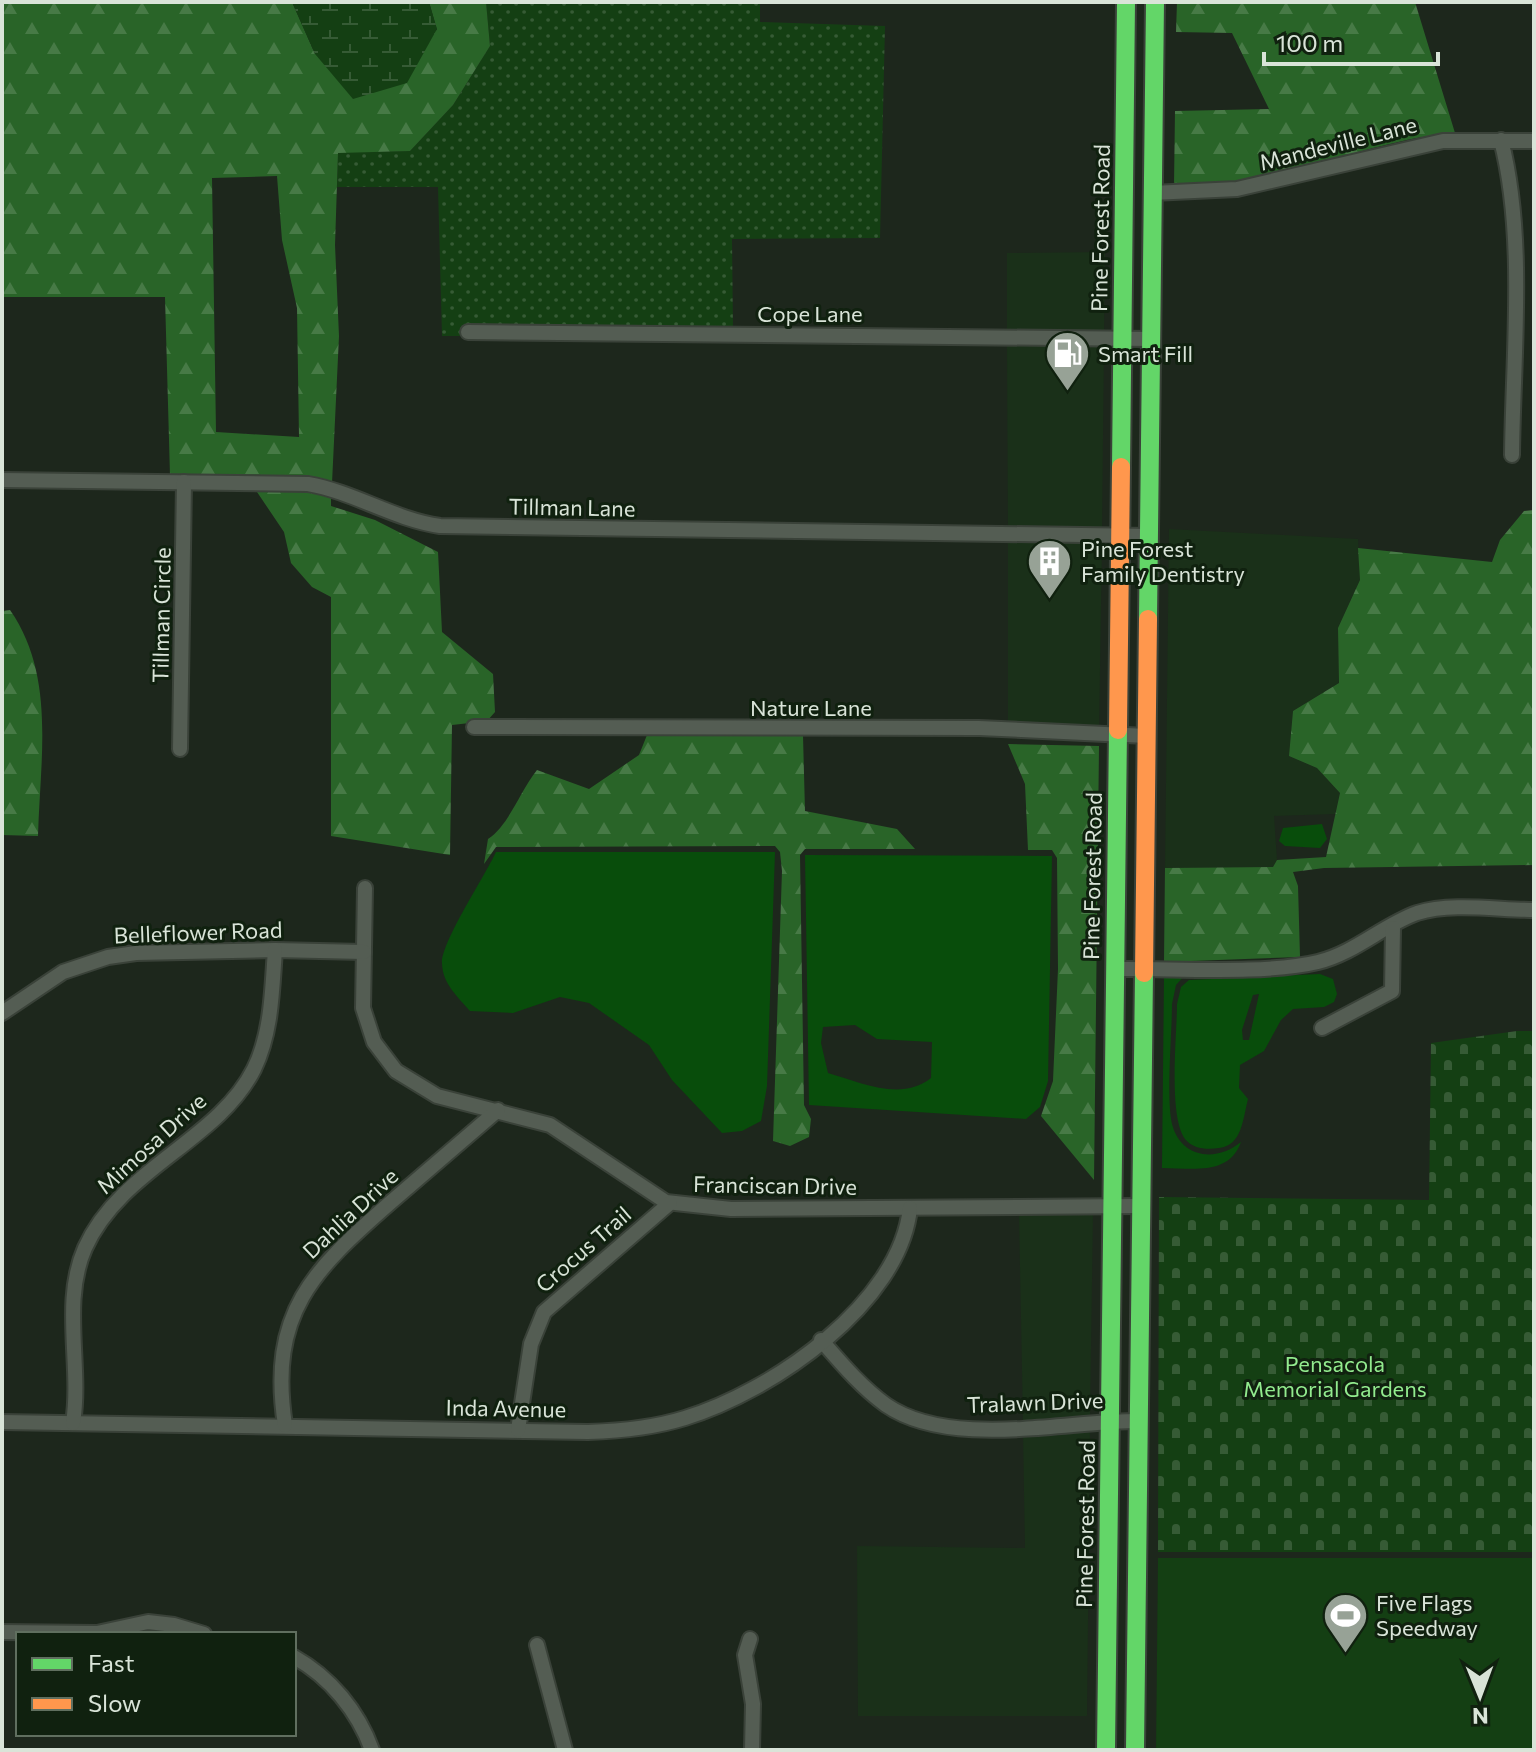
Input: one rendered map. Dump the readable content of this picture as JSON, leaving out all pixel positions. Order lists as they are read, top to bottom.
{
  "streets": {
    "main road": ["Pine Forest Road"],
    "street": [
      "Mandeville Lane",
      "Cope Lane",
      "Tillman Lane",
      "Tillman Circle",
      "Nature Lane",
      "Belleflower Road",
      "Mimosa Drive",
      "Franciscan Drive",
      "Dahlia Drive",
      "Crocus Trail",
      "Tralawn Drive",
      "Inda Avenue"
    ]
  },
  "crossings": [
    ["Pine Forest Road", "Cope Lane"],
    ["Pine Forest Road", "Tillman Lane"],
    ["Pine Forest Road", "Nature Lane"],
    ["Pine Forest Road", "Franciscan Drive"],
    ["Pine Forest Road", "Tralawn Drive"],
    ["Tillman Lane", "Tillman Circle"],
    ["Belleflower Road", "Mimosa Drive"],
    ["Belleflower Road", "Franciscan Drive"],
    ["Mimosa Drive", "Inda Avenue"],
    ["Franciscan Drive", "Dahlia Drive"],
    ["Franciscan Drive", "Crocus Trail"],
    ["Franciscan Drive", "Inda Avenue"],
    ["Dahlia Drive", "Inda Avenue"],
    ["Crocus Trail", "Inda Avenue"],
    ["Tralawn Drive", "Inda Avenue"]
  ],
  "parks": ["Pensacola Memorial Gardens"],
  "places": {
    "fuel station": ["Smart Fill"],
    "building": ["Pine Forest Family Dentistry"],
    "sports": ["Five Flags Speedway"]
  },
  "legend": ["Fast", "Slow"],
  "scale_bar": "100 m",
  "north": "bottom"
}
